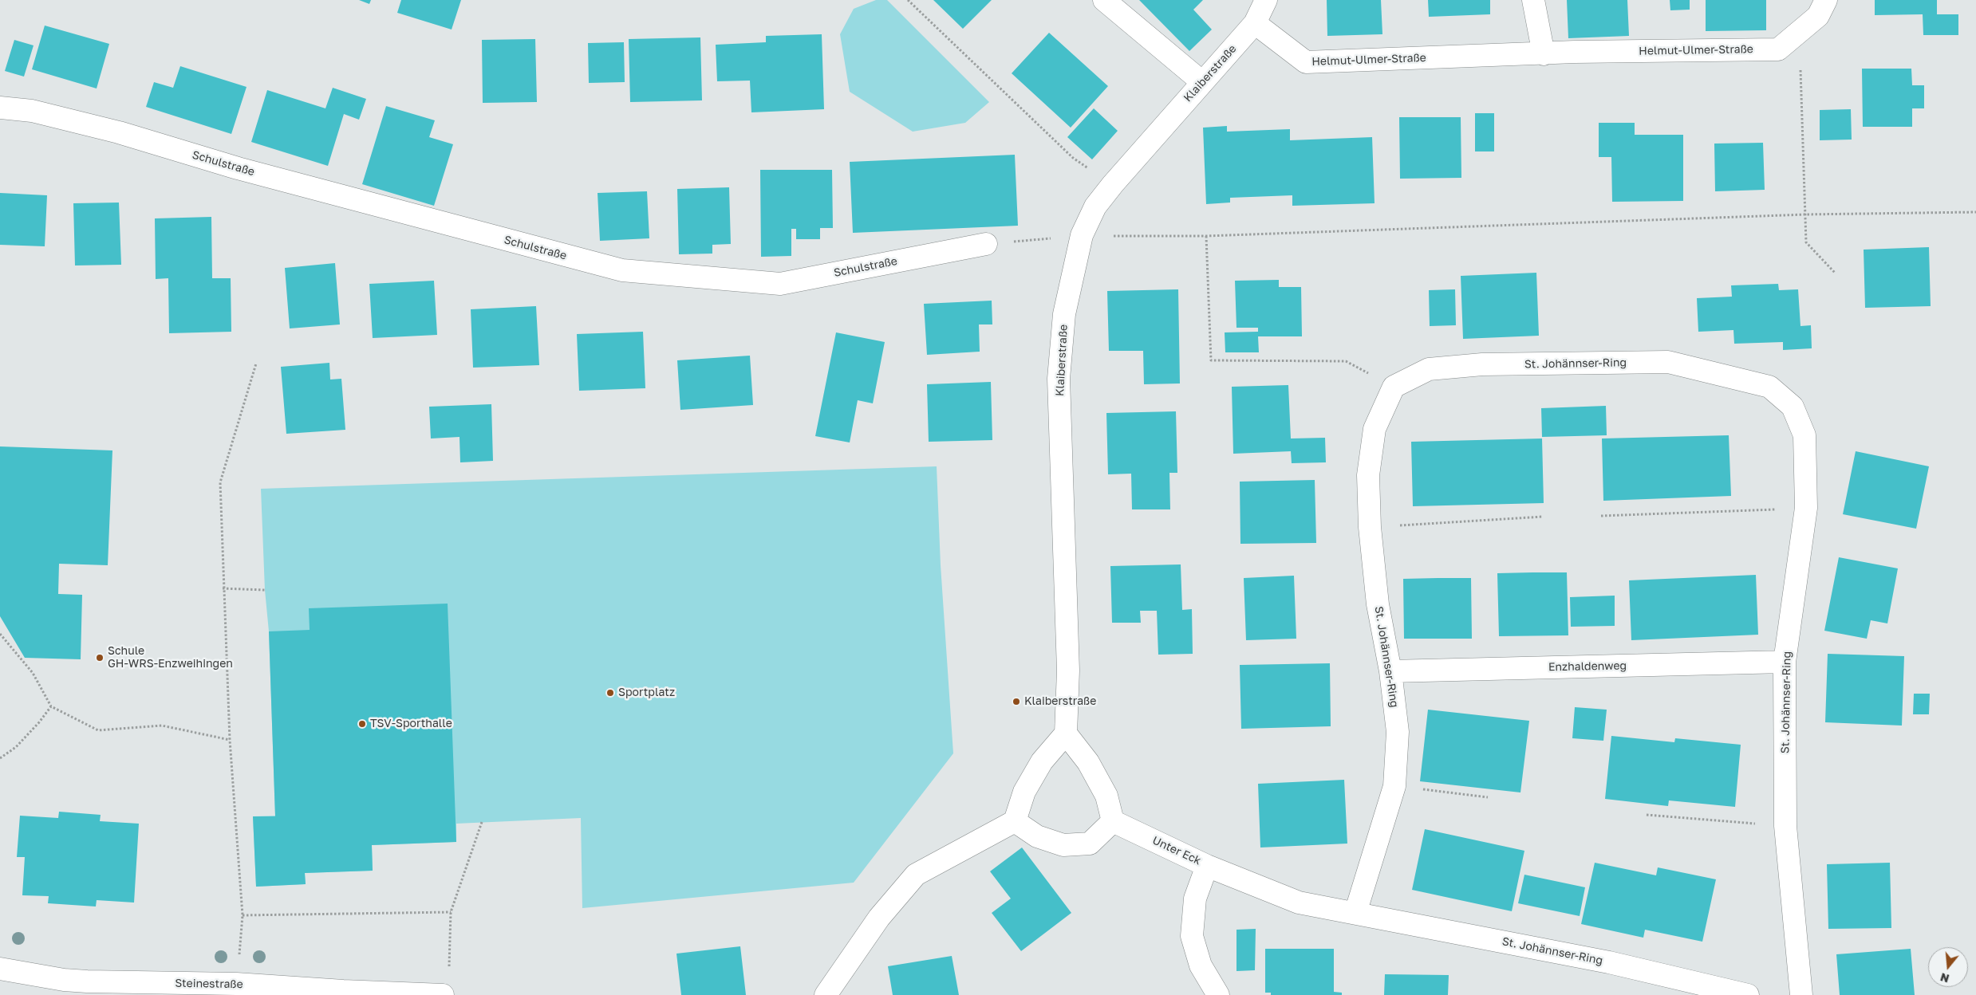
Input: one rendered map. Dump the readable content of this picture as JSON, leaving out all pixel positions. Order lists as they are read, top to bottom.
{
  "streets": {
    "street": [
      "Helmut-Ulmer-Straße",
      "Klaiberstraße",
      "Schulstraße",
      "St. Johännser-Ring",
      "Enzhaldenweg",
      "Unter Eck",
      "Steinestraße"
    ]
  },
  "crossings": [
    ["Helmut-Ulmer-Straße", "Klaiberstraße"],
    ["St. Johännser-Ring", "Enzhaldenweg"],
    ["St. Johännser-Ring", "Unter Eck"]
  ],
  "places": [
    "Schule GH-WRS-Enzweihingen",
    "Sportplatz",
    "Klaiberstraße",
    "TSV-Sporthalle"
  ],
  "north": "bottom"
}
